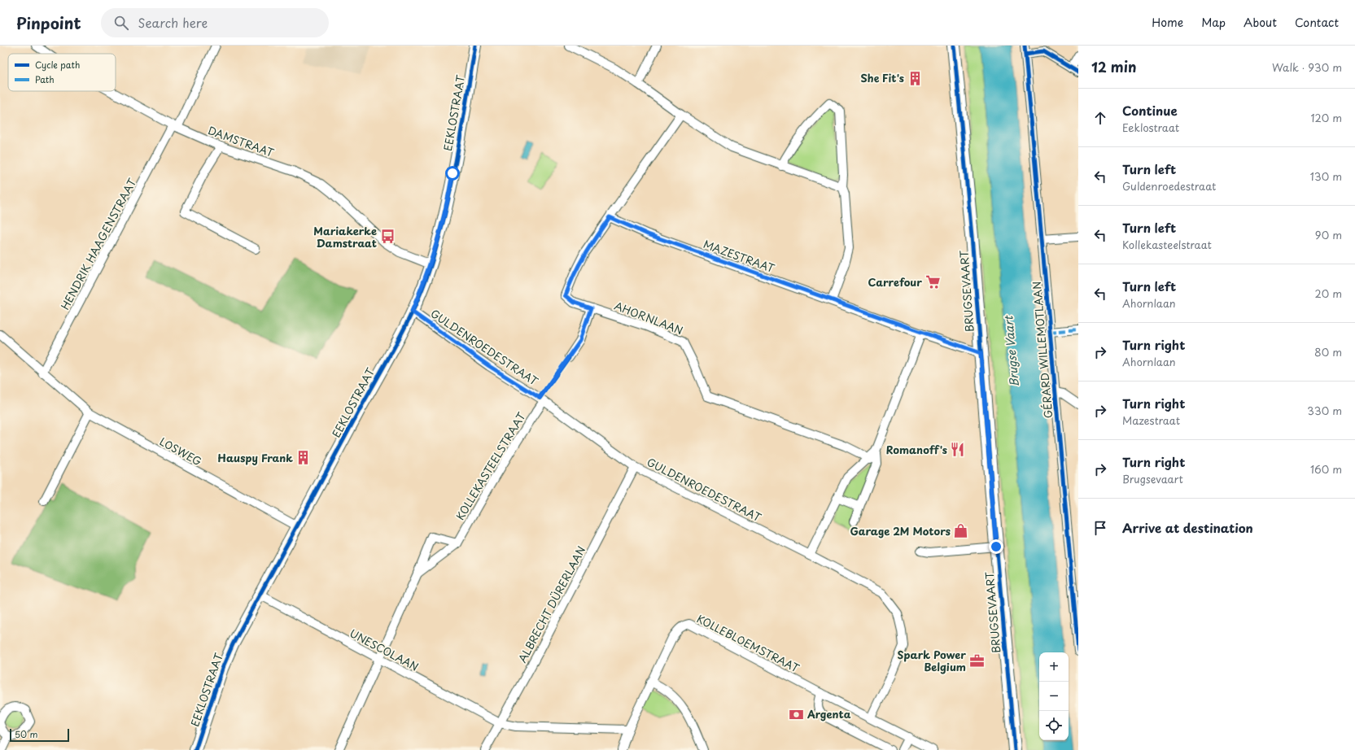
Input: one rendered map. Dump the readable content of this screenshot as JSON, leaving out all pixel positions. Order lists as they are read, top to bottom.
{
  "streets": {
    "main road": ["BRUGSEVAART"],
    "street": [
      "EEKLOSTRAAT",
      "DAMSTRAAT",
      "HENDRIK HAAGENSTRAAT",
      "MAZESTRAAT",
      "AHORNLAAN",
      "GULDENROEDESTRAAT",
      "GÉRARD WILLEMOTLAAN",
      "LOSWEG",
      "KOLLEKASTEELSTRAAT",
      "ALBRECHT DÜRERLAAN",
      "KOLLEBLOEMSTRAAT",
      "UNESCOLAAN"
    ]
  },
  "crossings": [
    ["EEKLOSTRAAT", "DAMSTRAAT"],
    ["EEKLOSTRAAT", "GULDENROEDESTRAAT"],
    ["EEKLOSTRAAT", "LOSWEG"],
    ["EEKLOSTRAAT", "UNESCOLAAN"],
    ["DAMSTRAAT", "HENDRIK HAAGENSTRAAT"],
    ["HENDRIK HAAGENSTRAAT", "LOSWEG"],
    ["MAZESTRAAT", "BRUGSEVAART"],
    ["MAZESTRAAT", "AHORNLAAN"],
    ["GULDENROEDESTRAAT", "KOLLEKASTEELSTRAAT"],
    ["GULDENROEDESTRAAT", "ALBRECHT DÜRERLAAN"],
    ["GULDENROEDESTRAAT", "KOLLEBLOEMSTRAAT"],
    ["KOLLEKASTEELSTRAAT", "UNESCOLAAN"],
    ["ALBRECHT DÜRERLAAN", "UNESCOLAAN"]
  ],
  "water": ["Brugse Vaart"],
  "places": {
    "building": ["She Fit's", "Hauspy Frank"],
    "bus stop": ["Mariakerke Damstraat"],
    "supermarket": ["Carrefour"],
    "restaurant": ["Romanoff's"],
    "shop": ["Garage 2M Motors"],
    "office": ["Spark Power Belgium"],
    "bank": ["Argenta"]
  },
  "legend": ["Cycle path", "Path"],
  "scale_bar": "50 m",
  "page": {
    "header": "Pinpoint",
    "search": "Search here",
    "nav": [
      "Home",
      "Map",
      "About",
      "Contact"
    ],
    "heading": ["12 min", "Walk · 930 m"],
    "list": [
      ["Continue", "Eeklostraat", "120 m"],
      ["Turn left", "Guldenroedestraat", "130 m"],
      ["Turn left", "Kollekasteelstraat", "90 m"],
      ["Turn left", "Ahornlaan", "20 m"],
      ["Turn right", "Ahornlaan", "80 m"],
      ["Turn right", "Mazestraat", "330 m"],
      ["Turn right", "Brugsevaart", "160 m"],
      "Arrive at destination"
    ],
    "map_buttons": ["+", "−"],
    "scale": "50 m"
  }
}
